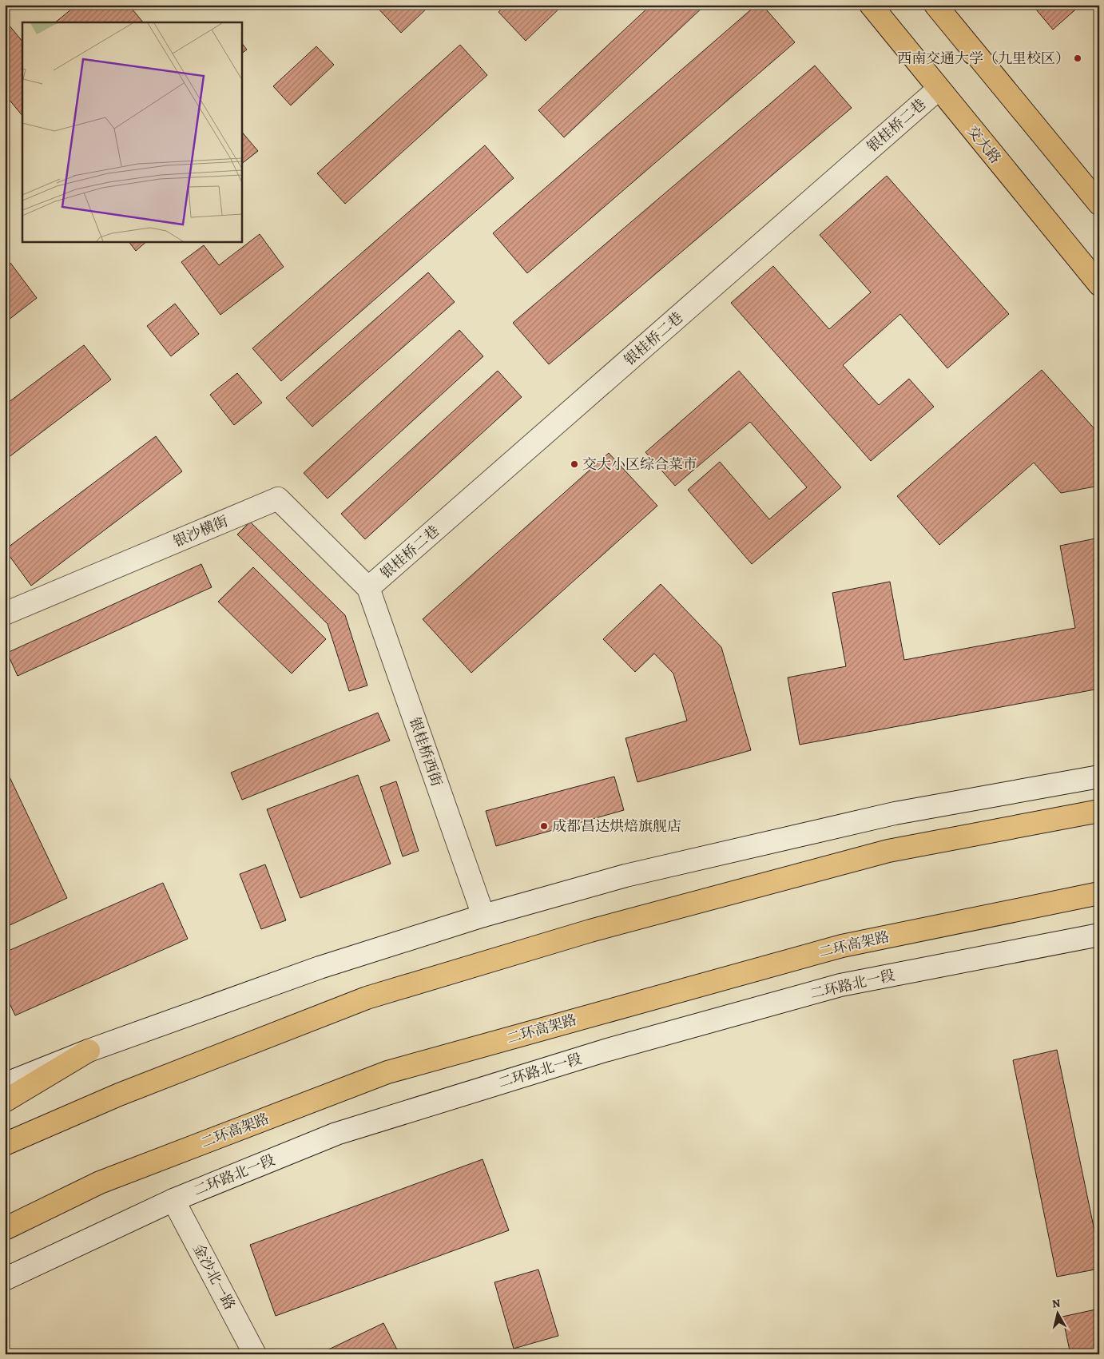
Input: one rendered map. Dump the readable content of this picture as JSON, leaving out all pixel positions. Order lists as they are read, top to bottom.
{
  "streets": {
    "main road": [
      "银桂桥二巷",
      "交大路",
      "银沙横街",
      "银桂桥西街",
      "二环高架路",
      "二环路北一段",
      "金沙北一路"
    ]
  },
  "crossings": [
    ["银桂桥二巷", "交大路"],
    ["银桂桥二巷", "银沙横街"],
    ["银桂桥二巷", "银桂桥西街"],
    ["银沙横街", "银桂桥西街"],
    ["二环路北一段", "金沙北一路"]
  ],
  "places": ["西南交通大学（九里校区）", "交大小区综合菜市", "成都昌达烘焙旗舰店"],
  "north": "top"
}
